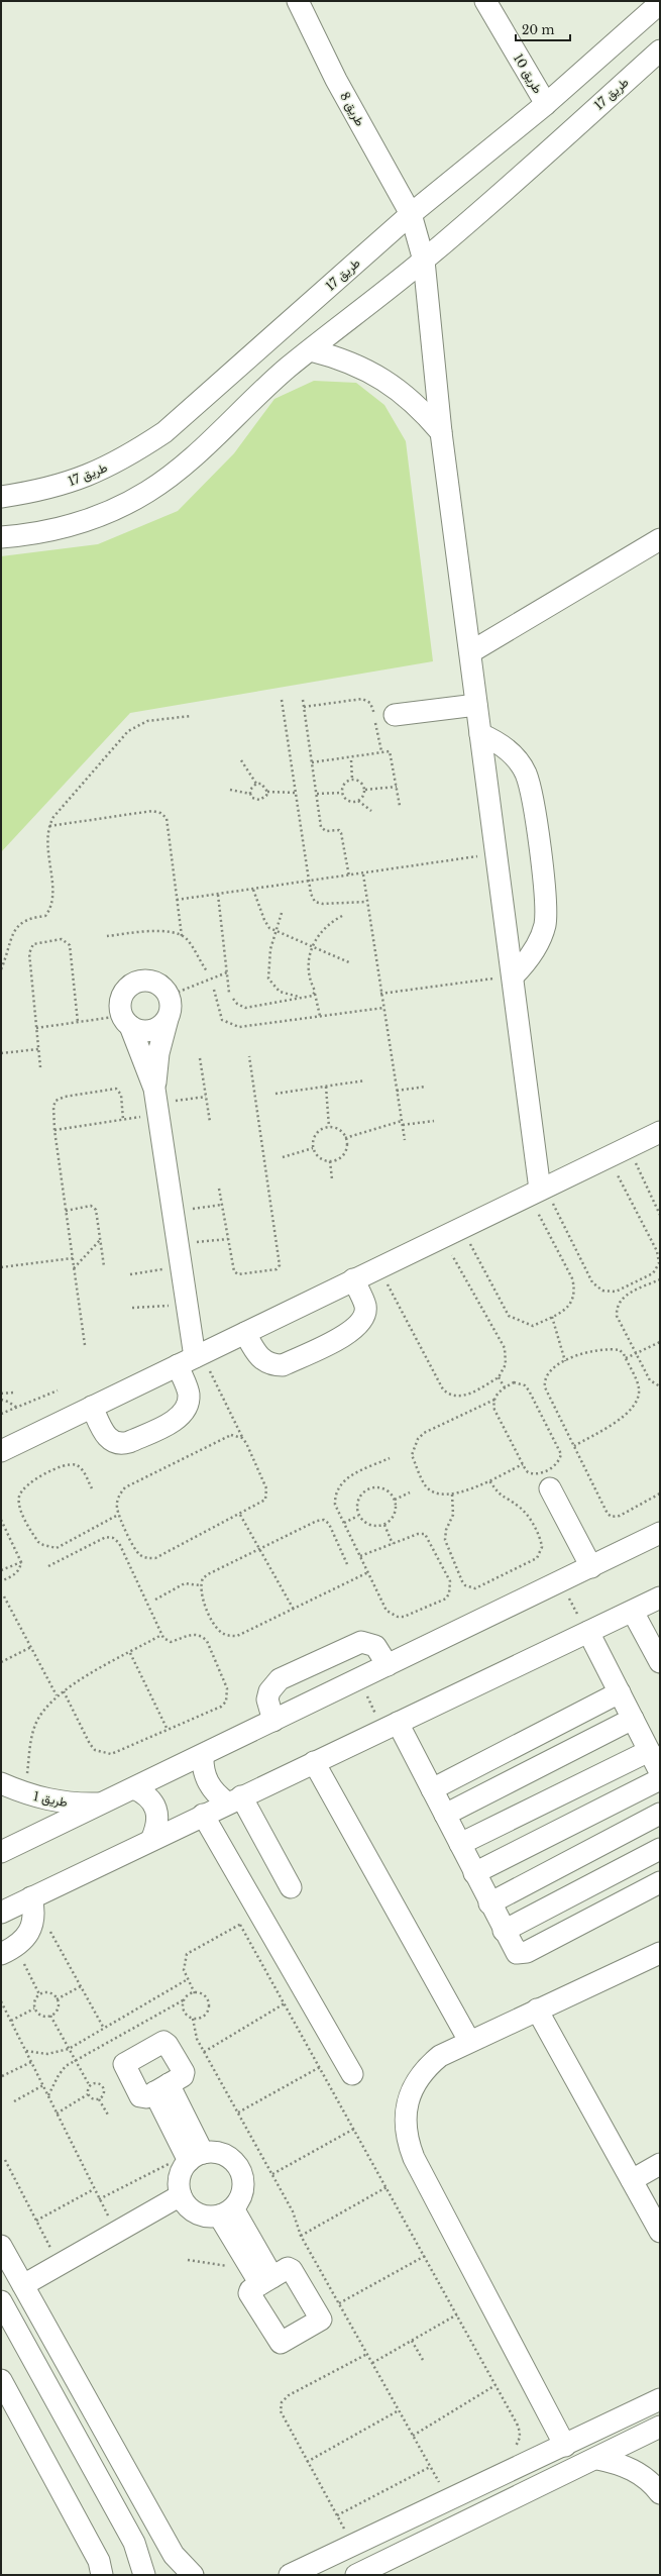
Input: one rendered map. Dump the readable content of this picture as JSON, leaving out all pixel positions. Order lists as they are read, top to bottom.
{
  "streets": {
    "street": [
      "طريق 10",
      "طريق 17",
      "طريق 8",
      "طريق 1"
    ]
  },
  "crossings": [
    ["طريق 10", "طريق 17"],
    ["طريق 17", "طريق 8"]
  ],
  "scale_bar": "20 m"
}
